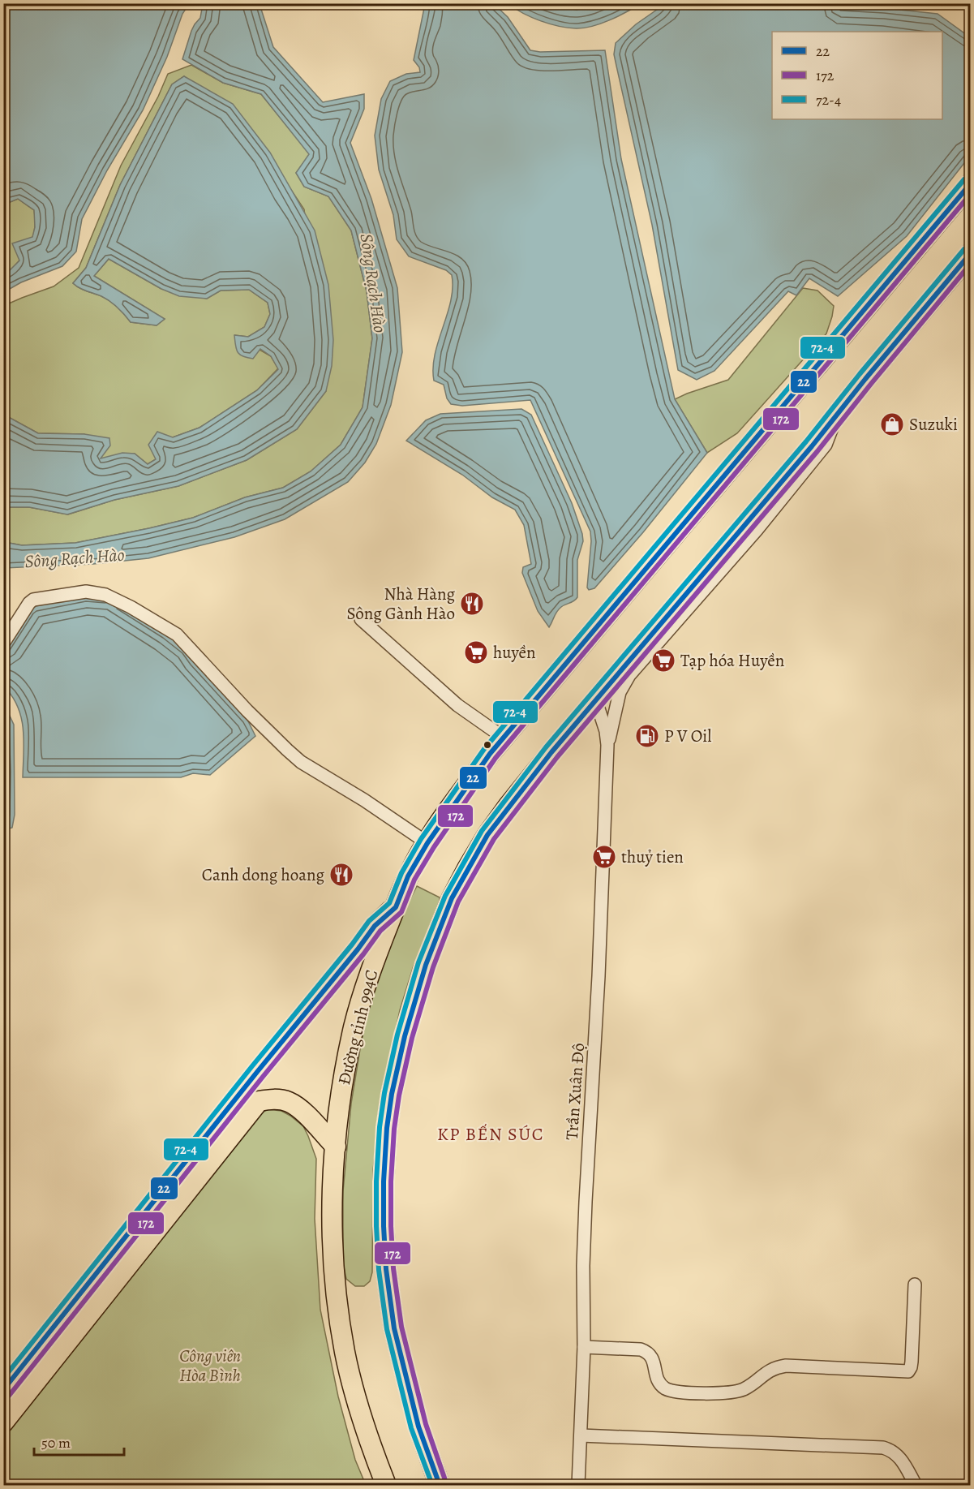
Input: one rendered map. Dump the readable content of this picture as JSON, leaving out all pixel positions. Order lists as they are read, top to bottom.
{
  "streets": {
    "main road": ["Đường tỉnh 994C"],
    "street": ["Trần Xuân Độ"]
  },
  "districts": ["KP BẾN SÚC"],
  "water": ["Sông Rạch Hào"],
  "parks": ["Công viên Hòa Bình"],
  "places": {
    "shop": ["Suzuki"],
    "restaurant": ["Nhà Hàng Sông Gành Hào", "Canh dong hoang"],
    "supermarket": ["huyền", "Tạp hóa Huyền", "thuỷ tien"],
    "fuel station": ["P V Oil"]
  },
  "lines": ["transit line 72-4", "transit line 22", "transit line 172"],
  "legend": ["22", "172", "72-4"],
  "scale_bar": "50 m"
}
